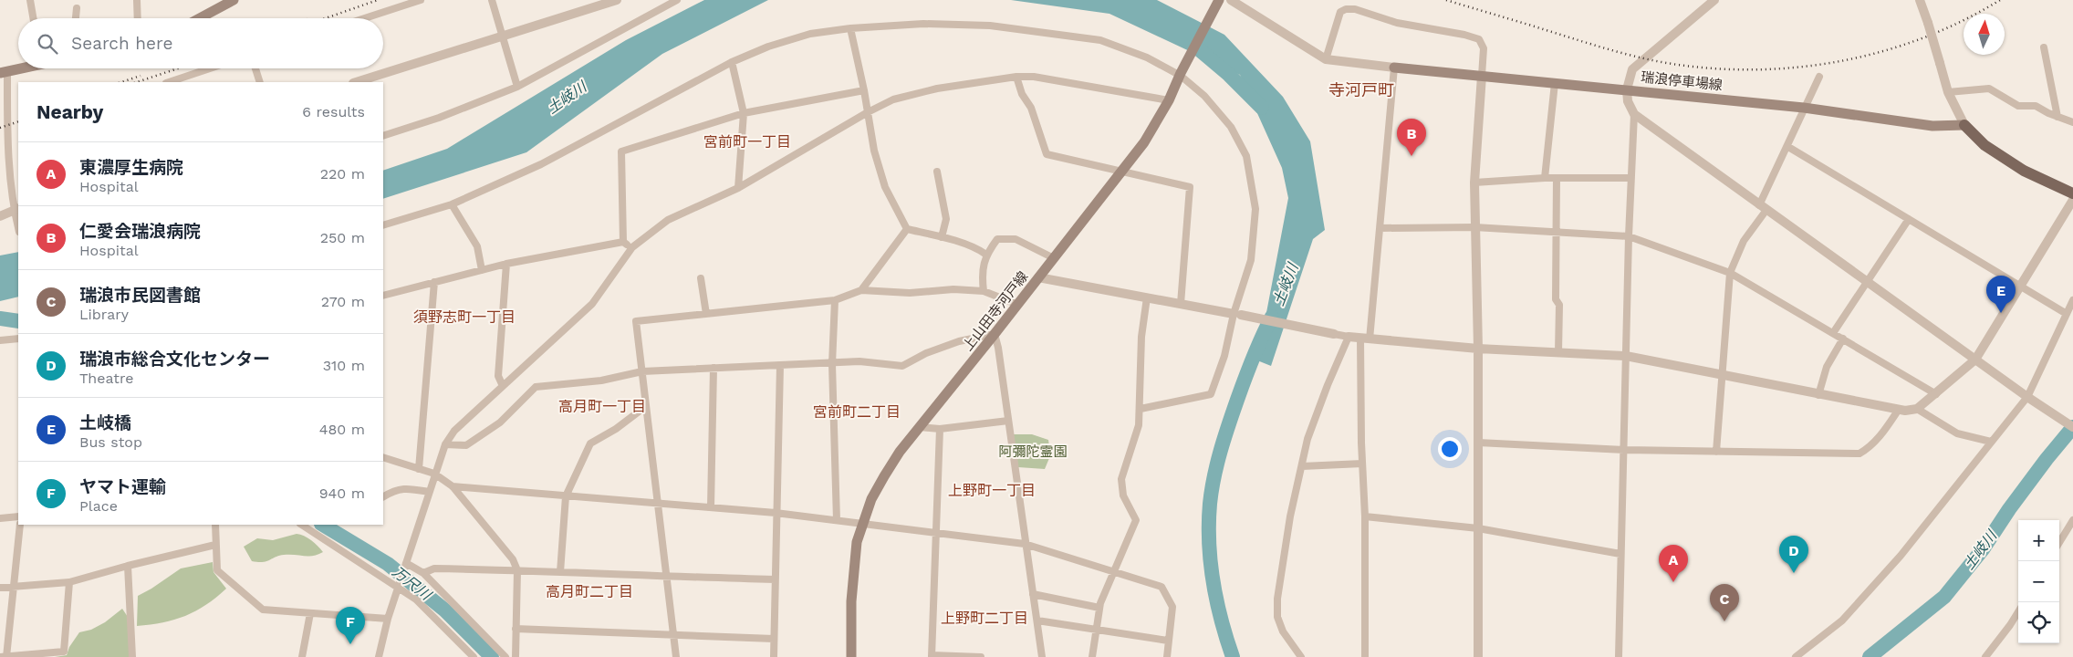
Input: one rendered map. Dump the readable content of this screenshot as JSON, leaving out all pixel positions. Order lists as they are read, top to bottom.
{
  "streets": {
    "main road": ["瑞浪停車場線", "上山田寺河戸線"]
  },
  "districts": [
    "寺河戸町",
    "宮前町一丁目",
    "須野志町一丁目",
    "高月町一丁目",
    "宮前町二丁目",
    "上野町一丁目",
    "高月町二丁目",
    "上野町二丁目"
  ],
  "water": ["土岐川", "万尺川"],
  "parks": ["阿彌陀霊園"],
  "north": "top",
  "page": {
    "search": "Search here",
    "heading": ["Nearby", "6 results"],
    "pins": [
      "B",
      "E",
      "D",
      "A",
      "C",
      "F"
    ],
    "list": [
      {
        "mark": "A",
        "name": "東濃厚生病院",
        "note": "Hospital",
        "value": "220 m"
      },
      {
        "mark": "B",
        "name": "仁愛会瑞浪病院",
        "note": "Hospital",
        "value": "250 m"
      },
      {
        "mark": "C",
        "name": "瑞浪市民図書館",
        "note": "Library",
        "value": "270 m"
      },
      {
        "mark": "D",
        "name": "瑞浪市総合文化センター",
        "note": "Theatre",
        "value": "310 m"
      },
      {
        "mark": "E",
        "name": "土岐橋",
        "note": "Bus stop",
        "value": "480 m"
      },
      {
        "mark": "F",
        "name": "ヤマト運輸",
        "note": "Place",
        "value": "940 m"
      }
    ],
    "map_buttons": ["+", "−"]
  }
}
